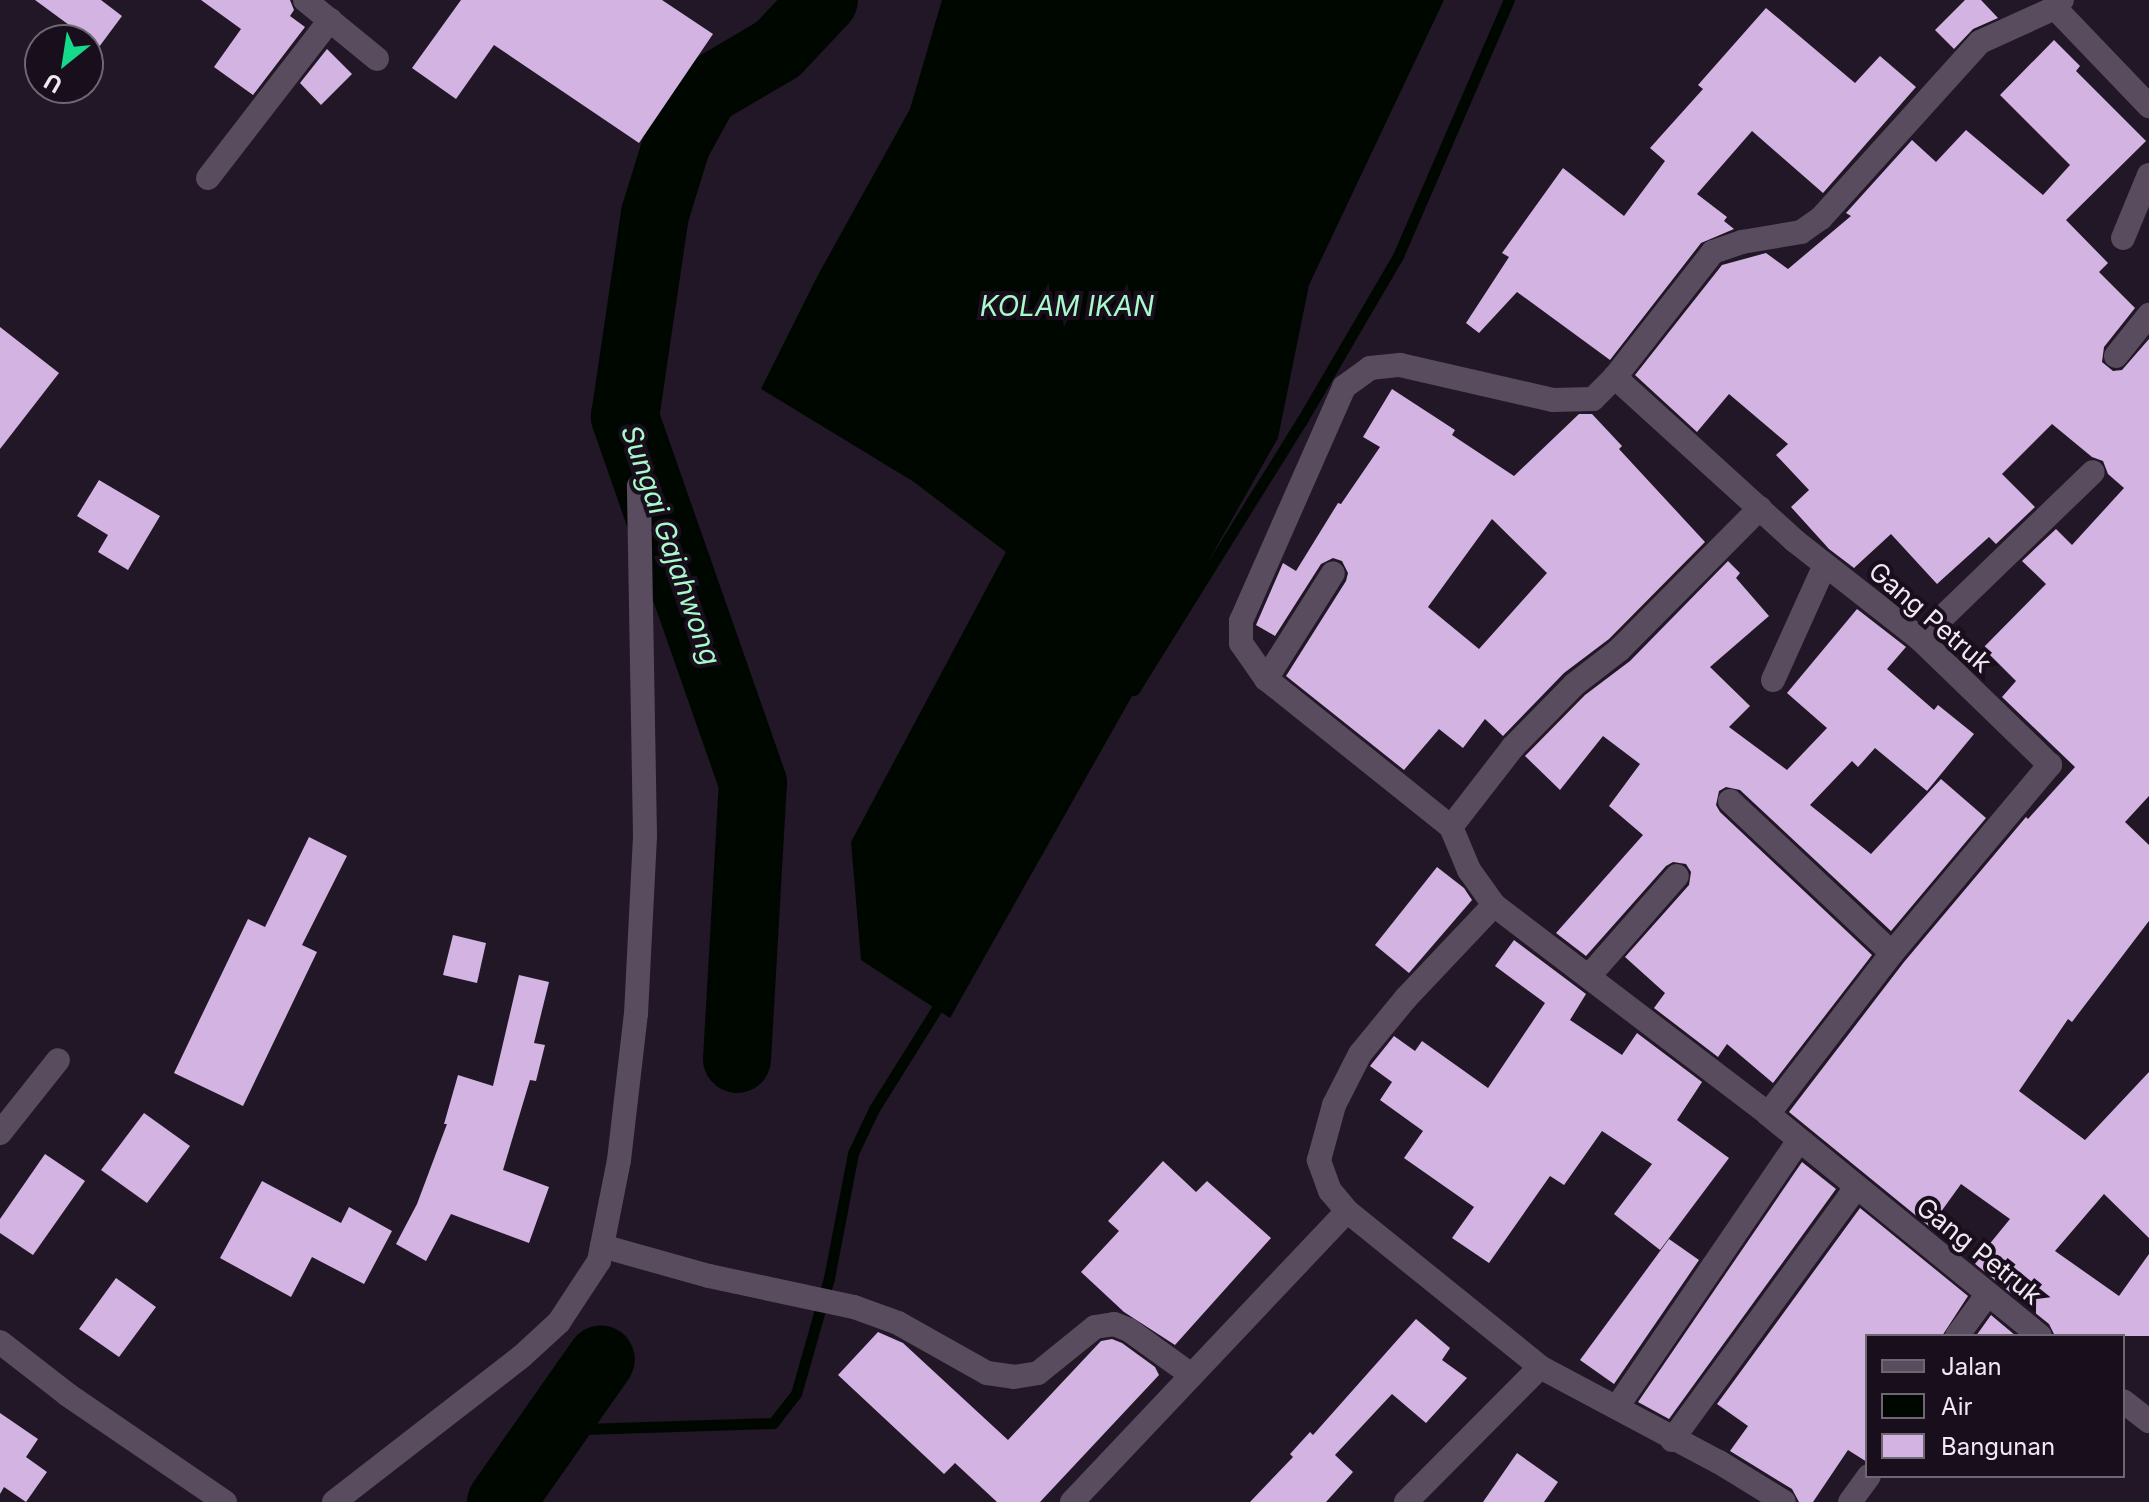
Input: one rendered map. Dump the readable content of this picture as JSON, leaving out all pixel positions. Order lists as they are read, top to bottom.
{
  "streets": {
    "street": ["Gang Petruk"]
  },
  "water": ["KOLAM IKAN", "Sungai Gajahwong"],
  "legend": ["Jalan", "Air", "Bangunan"],
  "north": "bottom left"
}
